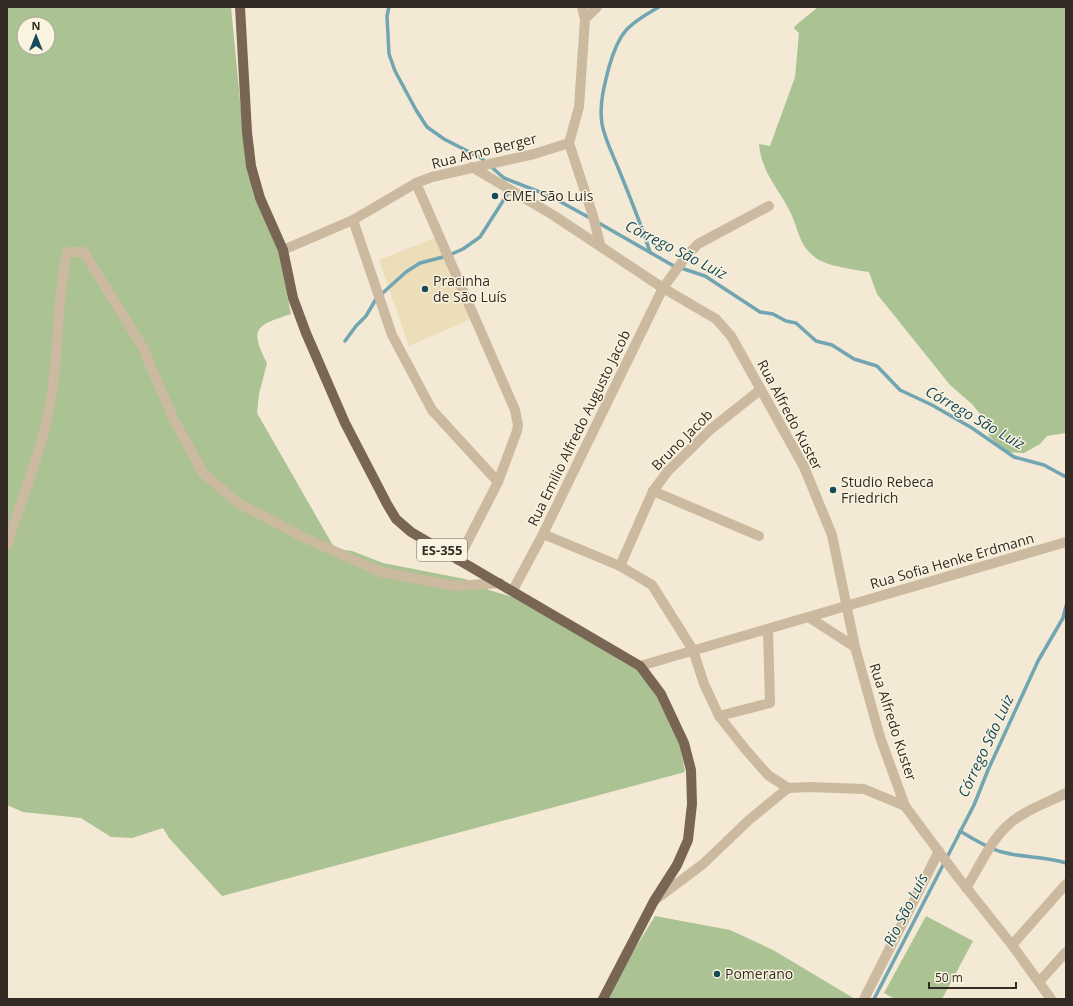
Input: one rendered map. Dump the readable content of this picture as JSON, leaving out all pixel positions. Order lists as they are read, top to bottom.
{
  "streets": {
    "main road": ["ES-355"],
    "street": [
      "Rua Arno Berger",
      "Rua Alfredo Kuster",
      "Rua Emilio Alfredo Augusto Jacob",
      "Bruno Jacob",
      "Rua Sofia Henke Erdmann"
    ]
  },
  "crossings": [
    ["Rua Arno Berger", "Rua Alfredo Kuster"],
    ["Rua Arno Berger", "ES-355"],
    ["Rua Alfredo Kuster", "Rua Emilio Alfredo Augusto Jacob"],
    ["Rua Alfredo Kuster", "Bruno Jacob"],
    ["Rua Alfredo Kuster", "Rua Sofia Henke Erdmann"],
    ["Rua Emilio Alfredo Augusto Jacob", "ES-355"],
    ["ES-355", "Rua Sofia Henke Erdmann"]
  ],
  "water": ["Córrego São Luiz", "Rio São Luís"],
  "places": [
    "CMEI São Luis",
    "Pracinha de São Luís",
    "Studio Rebeca Friedrich",
    "Pomerano"
  ],
  "scale_bar": "50 m",
  "north": "top"
}
